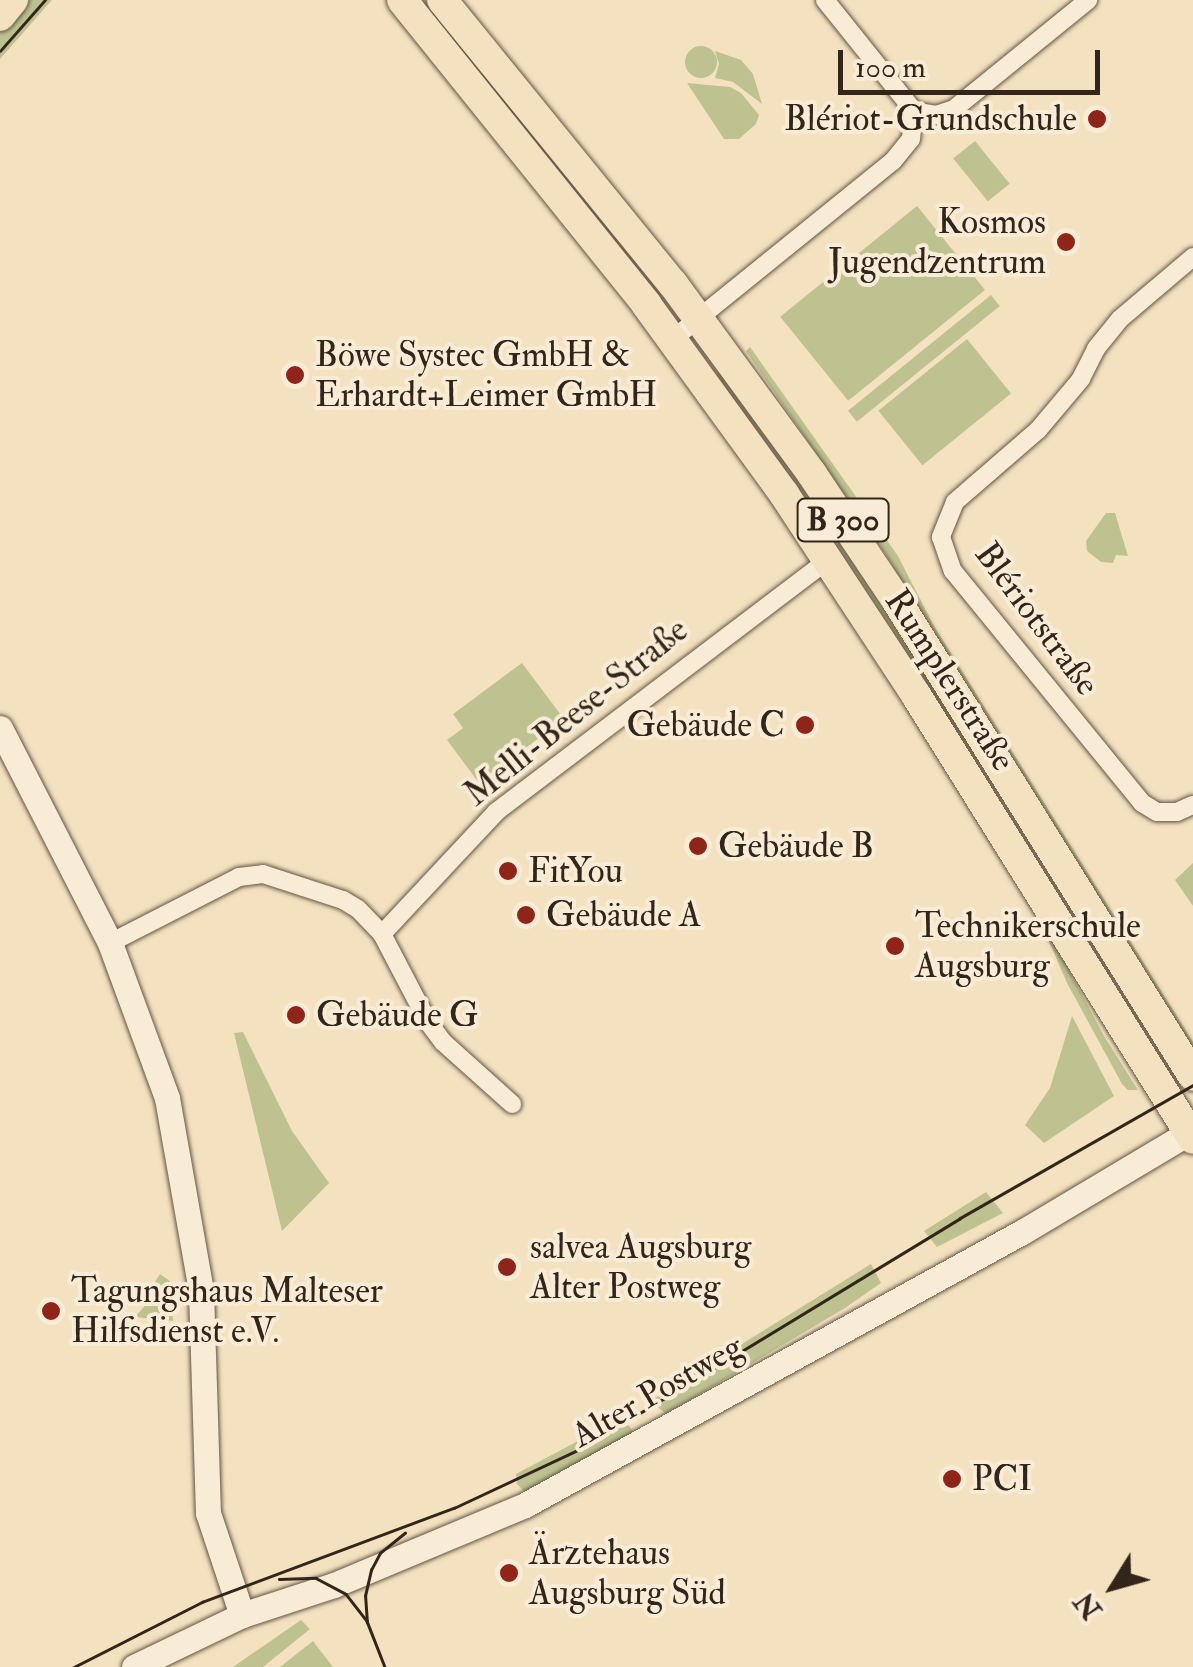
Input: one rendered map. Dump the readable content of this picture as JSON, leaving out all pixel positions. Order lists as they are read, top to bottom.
{
  "streets": {
    "main road": ["B 300", "Rumplerstraße"],
    "street": ["Blériotstraße", "Melli-Beese-Straße", "Alter Postweg"]
  },
  "crossings": [
    ["Rumplerstraße", "Melli-Beese-Straße"],
    ["Rumplerstraße", "Alter Postweg"]
  ],
  "places": [
    "Blériot-Grundschule",
    "Kosmos Jugendzentrum",
    "Böwe Systec GmbH & Erhardt+Leimer GmbH",
    "Gebäude C",
    "Gebäude B",
    "FitYou",
    "Gebäude A",
    "Technikerschule Augsburg",
    "Gebäude G",
    "salvea Augsburg Alter Postweg",
    "Tagungshaus Malteser Hilfsdienst e.V.",
    "PCI",
    "Ärztehaus Augsburg Süd"
  ],
  "scale_bar": "100 m",
  "north": "bottom left"
}
